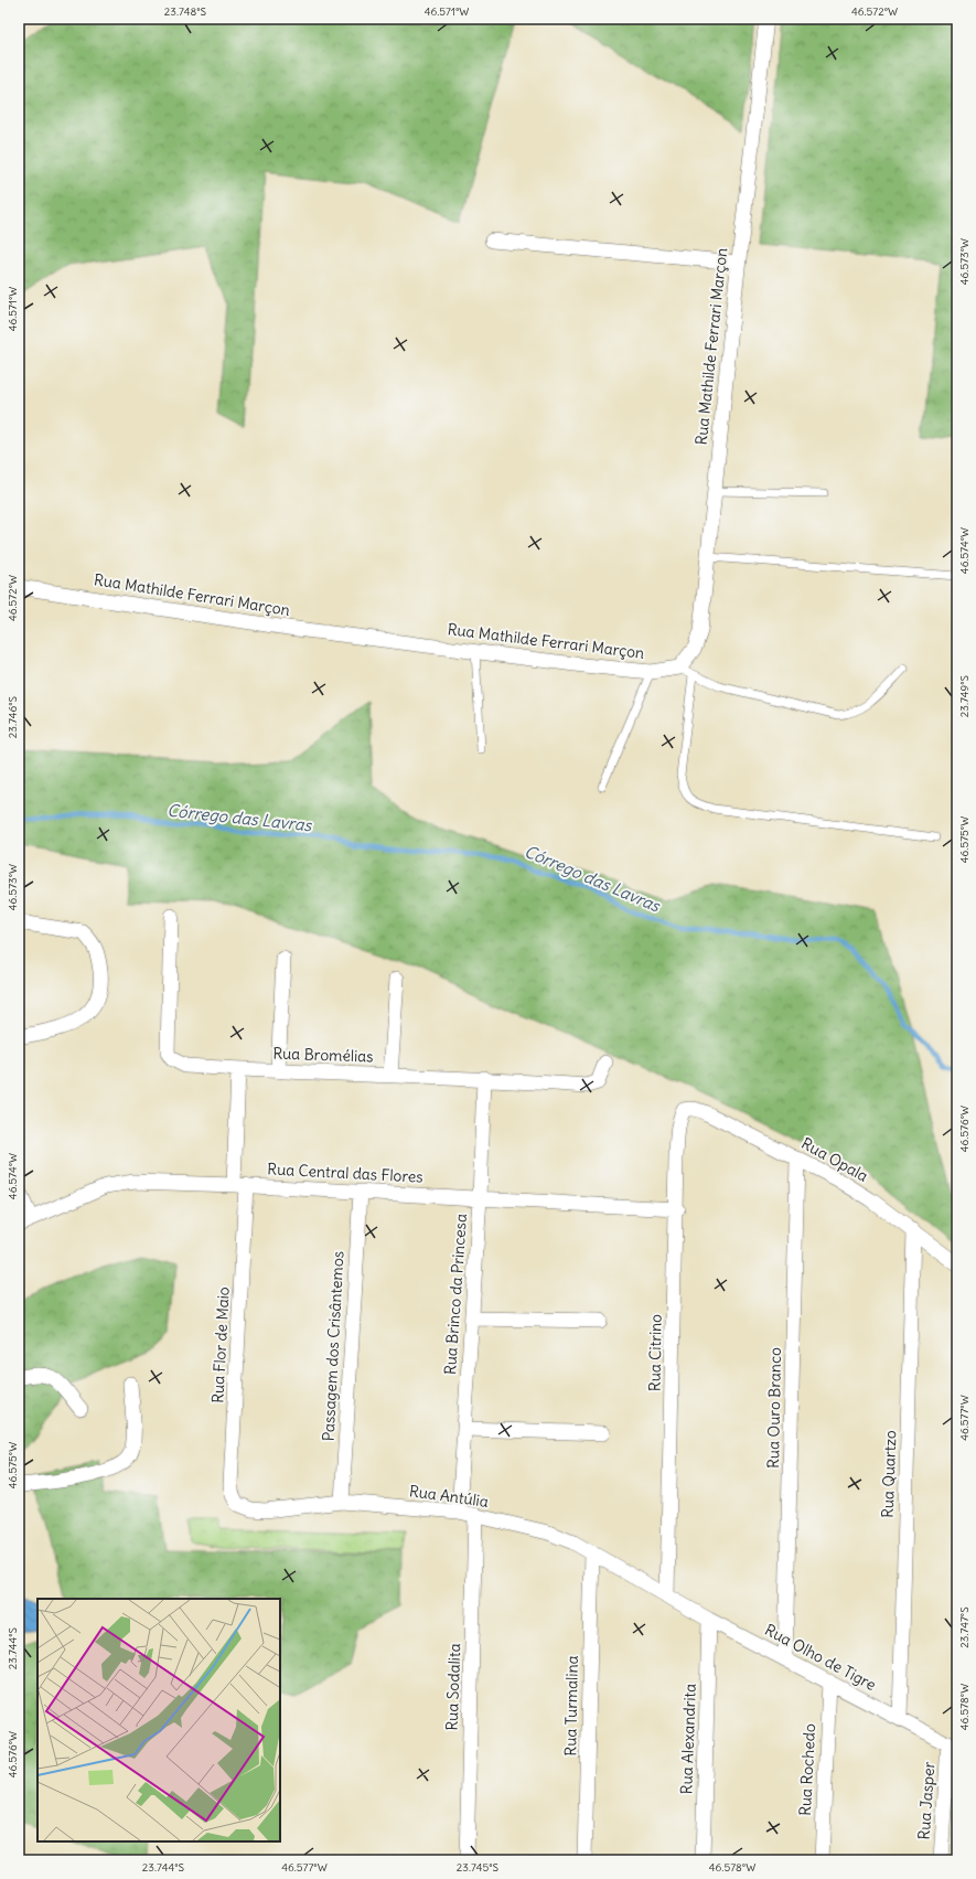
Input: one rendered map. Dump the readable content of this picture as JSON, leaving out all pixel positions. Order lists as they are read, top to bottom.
{
  "streets": {
    "street": [
      "Rua Mathilde Ferrari Marçon",
      "Rua Bromélias",
      "Rua Opala",
      "Rua Central das Flores",
      "Rua Brinco da Princesa",
      "Rua Flor de Maio",
      "Passagem dos Crisântemos",
      "Rua Citrino",
      "Rua Ouro Branco",
      "Rua Quartzo",
      "Rua Antúlia",
      "Rua Olho de Tigre",
      "Rua Sodalita",
      "Rua Turmalina",
      "Rua Alexandrita",
      "Rua Rochedo",
      "Rua Jasper"
    ]
  },
  "crossings": [
    ["Rua Bromélias", "Rua Brinco da Princesa"],
    ["Rua Bromélias", "Rua Flor de Maio"],
    ["Rua Opala", "Rua Citrino"],
    ["Rua Opala", "Rua Ouro Branco"],
    ["Rua Opala", "Rua Quartzo"],
    ["Rua Central das Flores", "Rua Brinco da Princesa"],
    ["Rua Central das Flores", "Rua Flor de Maio"],
    ["Rua Central das Flores", "Passagem dos Crisântemos"],
    ["Rua Central das Flores", "Rua Citrino"],
    ["Rua Brinco da Princesa", "Rua Antúlia"],
    ["Rua Flor de Maio", "Rua Antúlia"],
    ["Passagem dos Crisântemos", "Rua Antúlia"],
    ["Rua Citrino", "Rua Antúlia"],
    ["Rua Citrino", "Rua Olho de Tigre"],
    ["Rua Ouro Branco", "Rua Olho de Tigre"],
    ["Rua Quartzo", "Rua Olho de Tigre"],
    ["Rua Antúlia", "Rua Olho de Tigre"],
    ["Rua Antúlia", "Rua Sodalita"],
    ["Rua Antúlia", "Rua Turmalina"],
    ["Rua Olho de Tigre", "Rua Alexandrita"],
    ["Rua Olho de Tigre", "Rua Rochedo"],
    ["Rua Olho de Tigre", "Rua Jasper"]
  ],
  "water": ["Córrego das Lavras"],
  "coordinates": [
    "23.748°S",
    "46.571°W",
    "46.572°W",
    "46.573°W",
    "46.574°W",
    "23.749°S",
    "23.746°S",
    "46.575°W",
    "46.576°W",
    "46.577°W",
    "23.747°S",
    "23.744°S",
    "46.578°W",
    "23.745°S"
  ]
}
